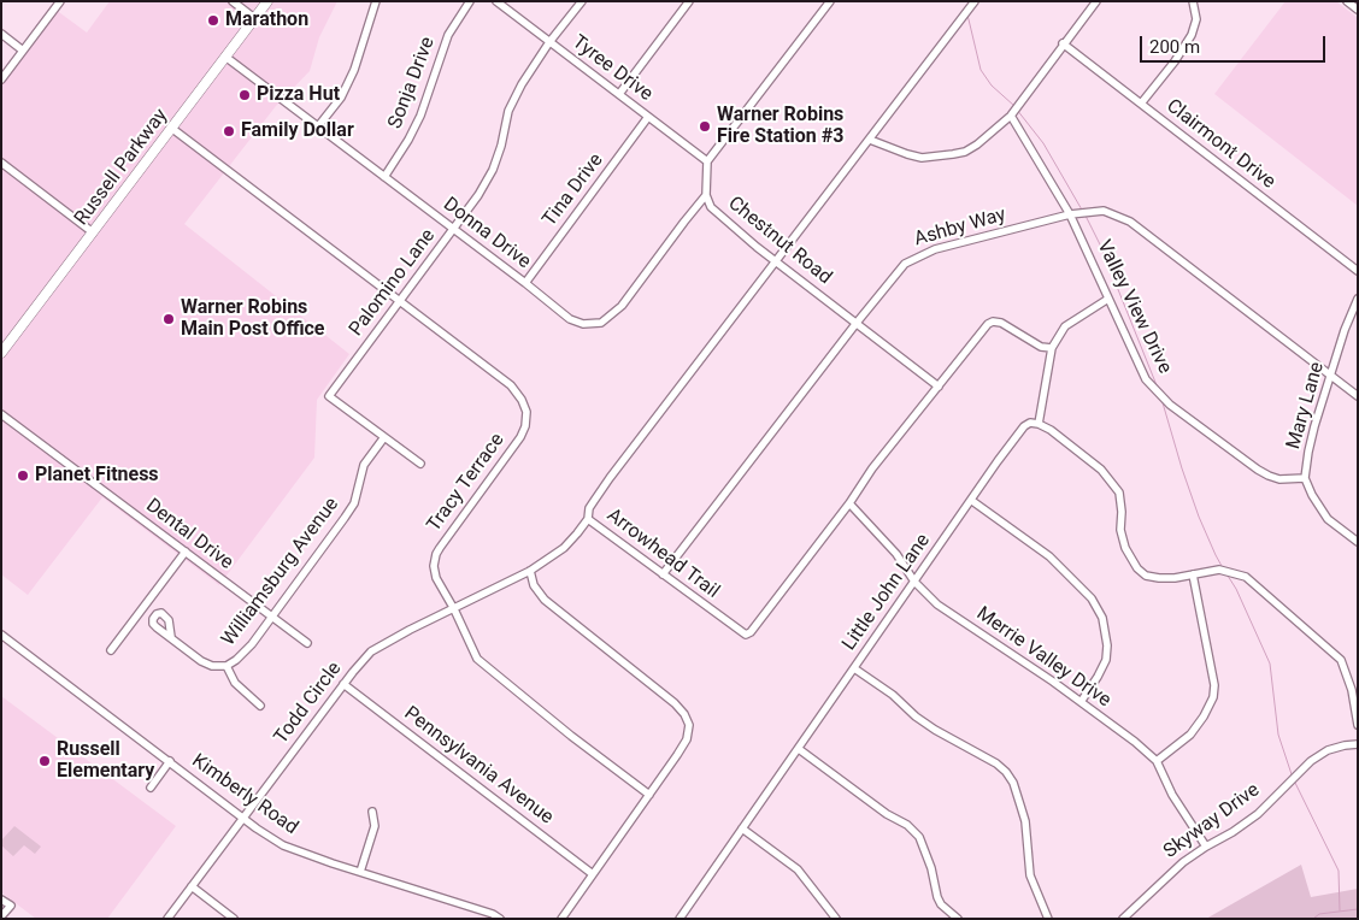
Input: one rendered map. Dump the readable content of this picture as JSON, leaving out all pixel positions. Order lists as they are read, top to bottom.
{
  "streets": {
    "main road": ["Russell Parkway"],
    "street": [
      "Tyree Drive",
      "Sonja Drive",
      "Clairmont Drive",
      "Tina Drive",
      "Ashby Way",
      "Donna Drive",
      "Chestnut Road",
      "Palomino Lane",
      "Valley View Drive",
      "Mary Lane",
      "Tracy Terrace",
      "Dental Drive",
      "Arrowhead Trail",
      "Williamsburg Avenue",
      "Little John Lane",
      "Merrie Valley Drive",
      "Todd Circle",
      "Pennsylvania Avenue",
      "Kimberly Road",
      "Skyway Drive"
    ]
  },
  "crossings": [
    ["Tyree Drive", "Tina Drive"],
    ["Tyree Drive", "Chestnut Road"],
    ["Tyree Drive", "Palomino Lane"],
    ["Sonja Drive", "Donna Drive"],
    ["Russell Parkway", "Donna Drive"],
    ["Russell Parkway", "Tracy Terrace"],
    ["Tina Drive", "Donna Drive"],
    ["Ashby Way", "Chestnut Road"],
    ["Ashby Way", "Valley View Drive"],
    ["Ashby Way", "Mary Lane"],
    ["Ashby Way", "Arrowhead Trail"],
    ["Donna Drive", "Chestnut Road"],
    ["Donna Drive", "Palomino Lane"],
    ["Chestnut Road", "Arrowhead Trail"],
    ["Palomino Lane", "Tracy Terrace"],
    ["Palomino Lane", "Williamsburg Avenue"],
    ["Valley View Drive", "Mary Lane"],
    ["Tracy Terrace", "Todd Circle"],
    ["Dental Drive", "Williamsburg Avenue"],
    ["Arrowhead Trail", "Merrie Valley Drive"],
    ["Arrowhead Trail", "Todd Circle"],
    ["Little John Lane", "Merrie Valley Drive"],
    ["Merrie Valley Drive", "Skyway Drive"],
    ["Todd Circle", "Pennsylvania Avenue"],
    ["Todd Circle", "Kimberly Road"]
  ],
  "places": [
    "Marathon",
    "Pizza Hut",
    "Warner Robins Fire Station #3",
    "Family Dollar",
    "Warner Robins Main Post Office",
    "Planet Fitness",
    "Russell Elementary"
  ],
  "scale_bar": "200 m"
}
